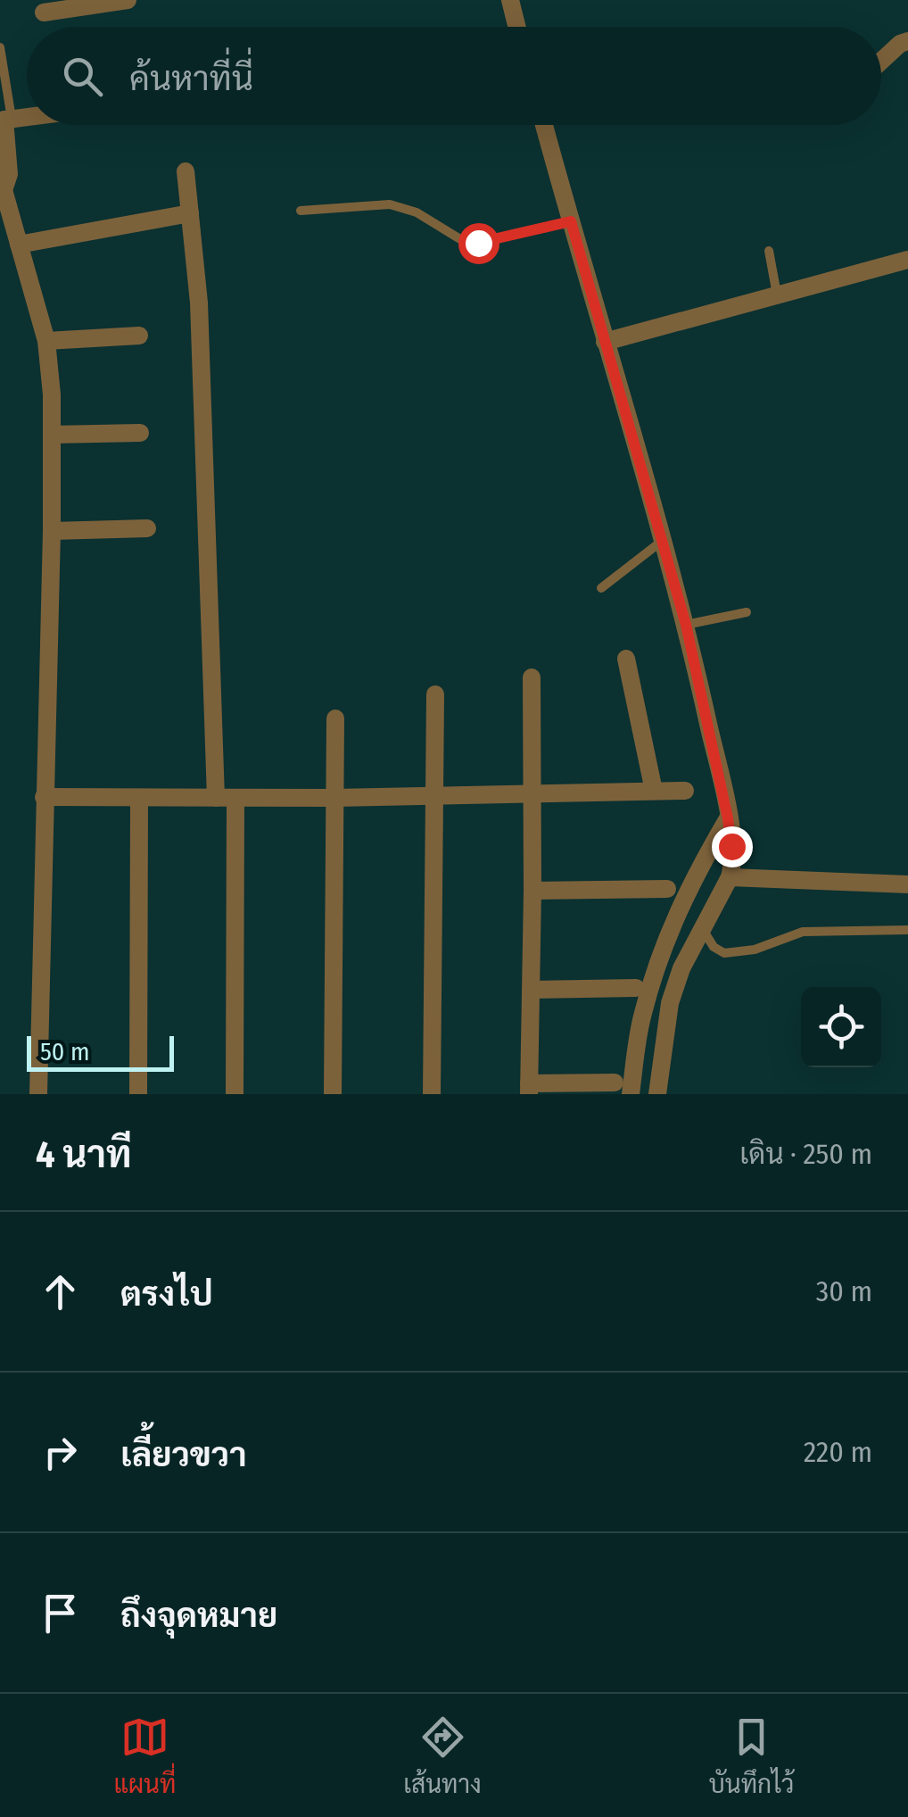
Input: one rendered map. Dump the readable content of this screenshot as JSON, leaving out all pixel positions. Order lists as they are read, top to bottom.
{
  "scale_bar": "50 m",
  "page": {
    "search": "ค้นหาที่นี่",
    "scale": "50 m",
    "heading": ["4 นาที", "เดิน · 250 m"],
    "list": [
      ["ตรงไป", "30 m"],
      ["เลี้ยวขวา", "220 m"],
      "ถึงจุดหมาย"
    ],
    "nav": ["แผนที่", "เส้นทาง", "บันทึกไว้"]
  }
}
